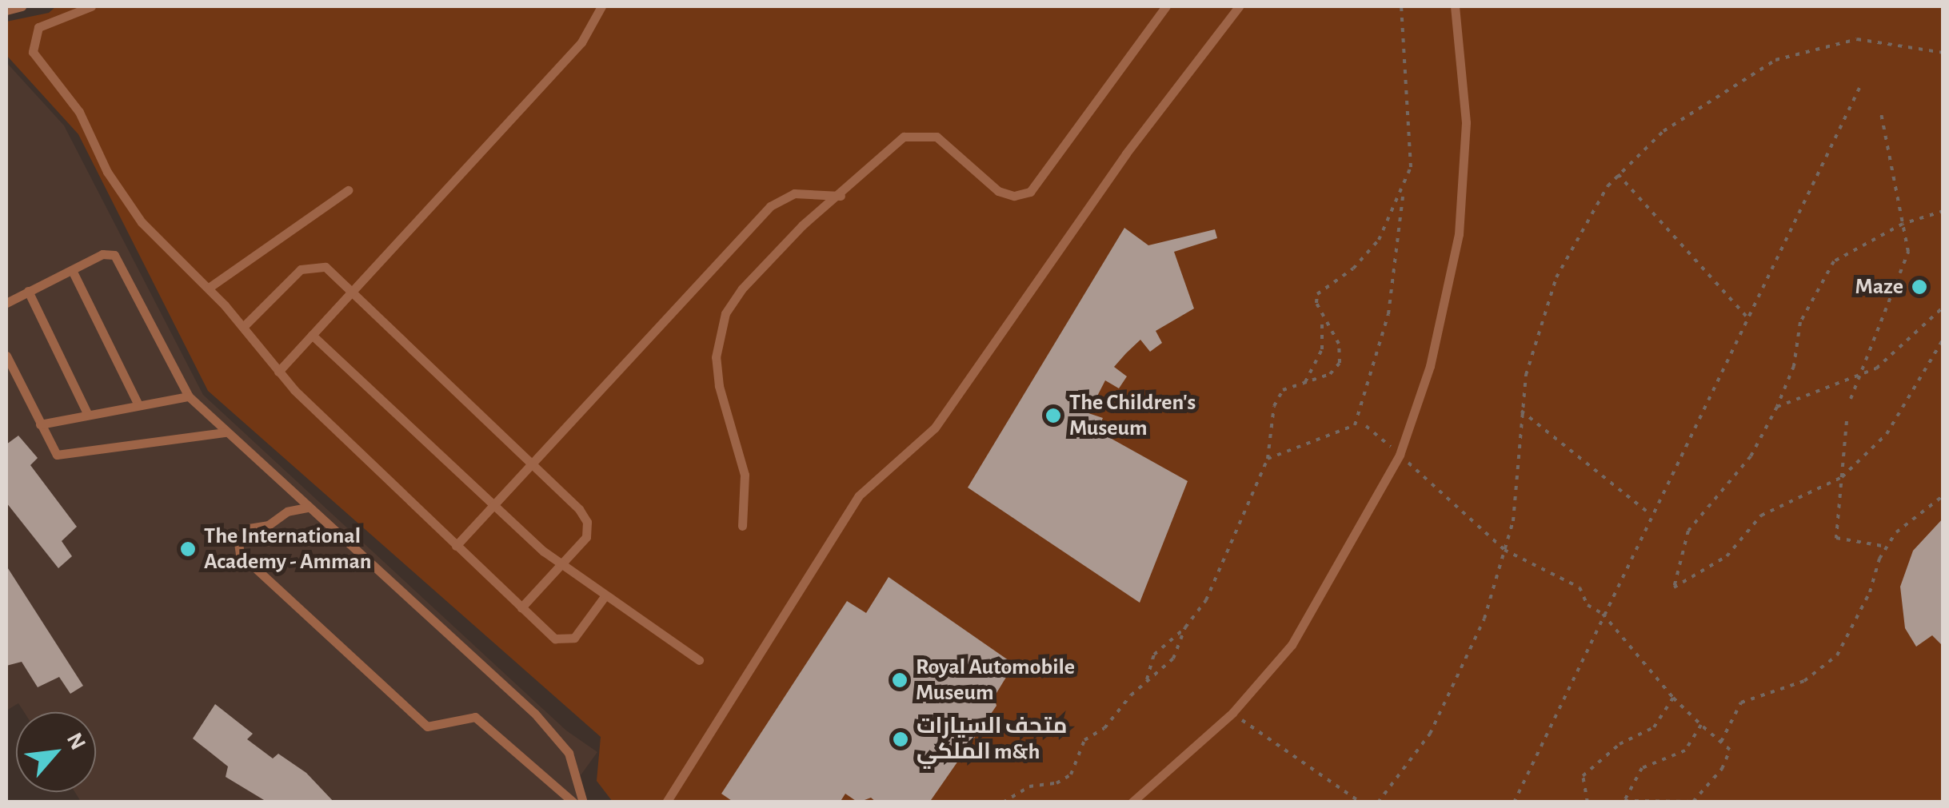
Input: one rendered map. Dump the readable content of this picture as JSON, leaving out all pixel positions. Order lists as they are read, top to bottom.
{
  "places": [
    "Maze",
    "The Children's Museum",
    "The International Academy - Amman",
    "Royal Automobile Museum",
    "متحف السيارات الملكي m&h"
  ],
  "north": "top right"
}
